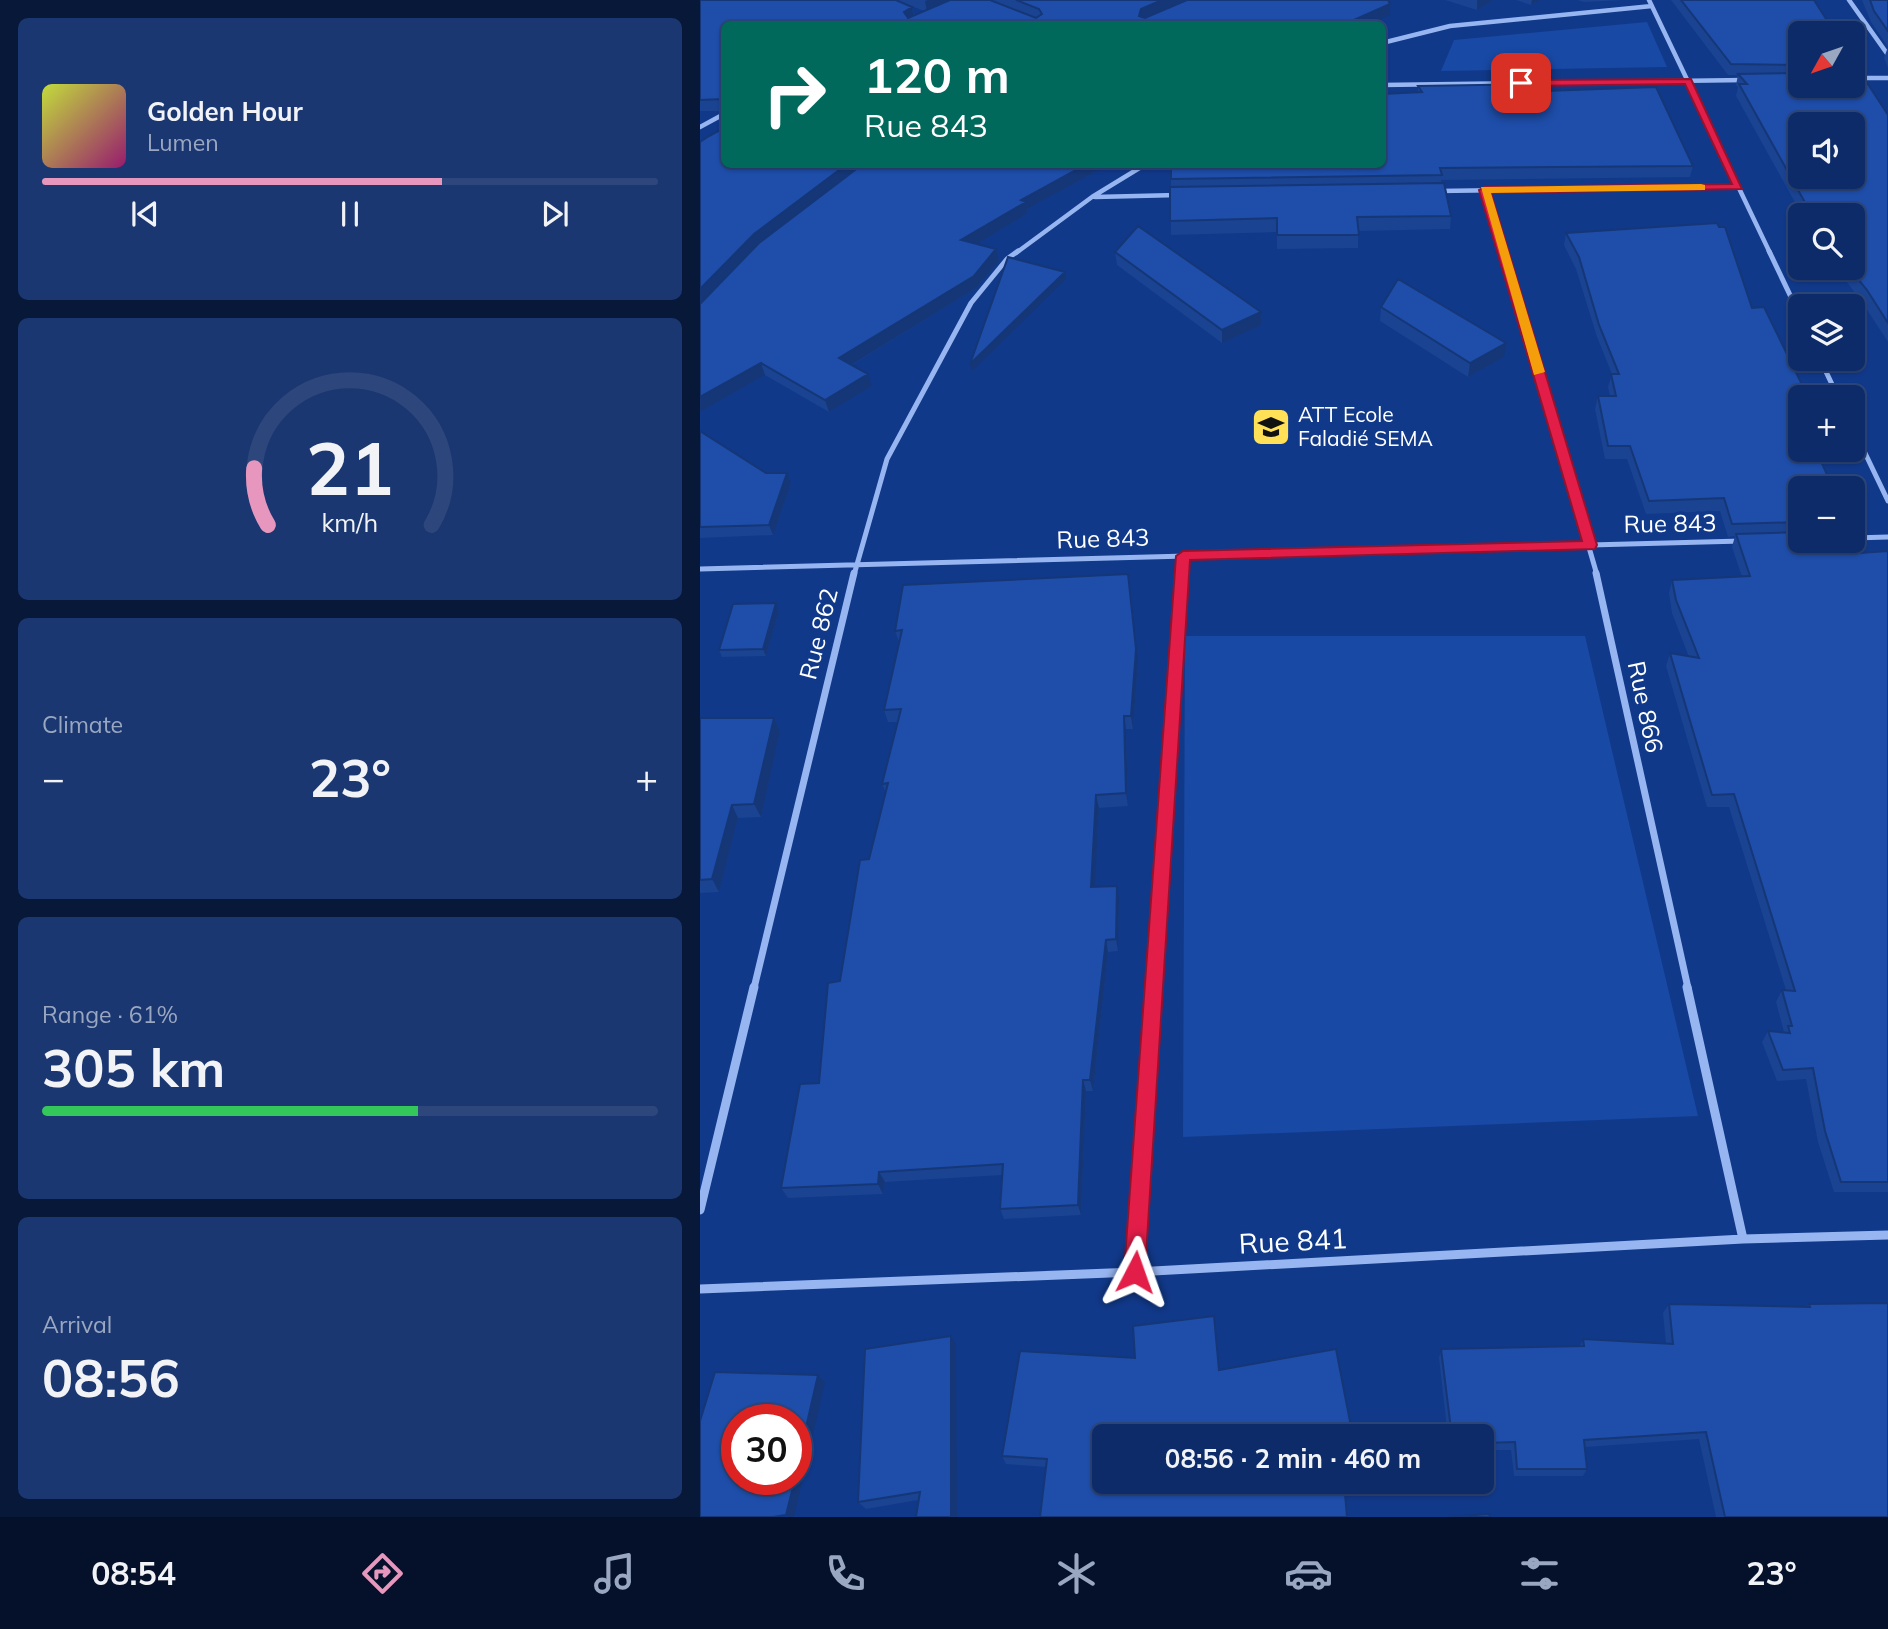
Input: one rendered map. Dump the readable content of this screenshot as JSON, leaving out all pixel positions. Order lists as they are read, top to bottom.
{
  "streets": {
    "street": [
      "Rue 843",
      "Rue 862",
      "Rue 866",
      "Rue 841"
    ]
  },
  "crossings": [
    ["Rue 843", "Rue 862"],
    ["Rue 843", "Rue 866"],
    ["Rue 866", "Rue 841"]
  ],
  "places": {
    "school or university": ["ATT Ecole Faladié SEMA"]
  },
  "north": "bottom left",
  "page": {
    "map_buttons": ["+", "−"],
    "turn": ["120 m", "Rue 843"],
    "song": ["Golden Hour", "Lumen"],
    "tile": [
      "Climate",
      ["Range · 61%", "305 km"],
      ["Arrival", "08:56"]
    ],
    "heat": ["−", "23°", "+"],
    "limit": "30",
    "trip": "08:56 · 2 min · 460 m",
    "tabs": ["08:54", "23°"],
    "gauge": ["21", "km/h"]
  }
}
